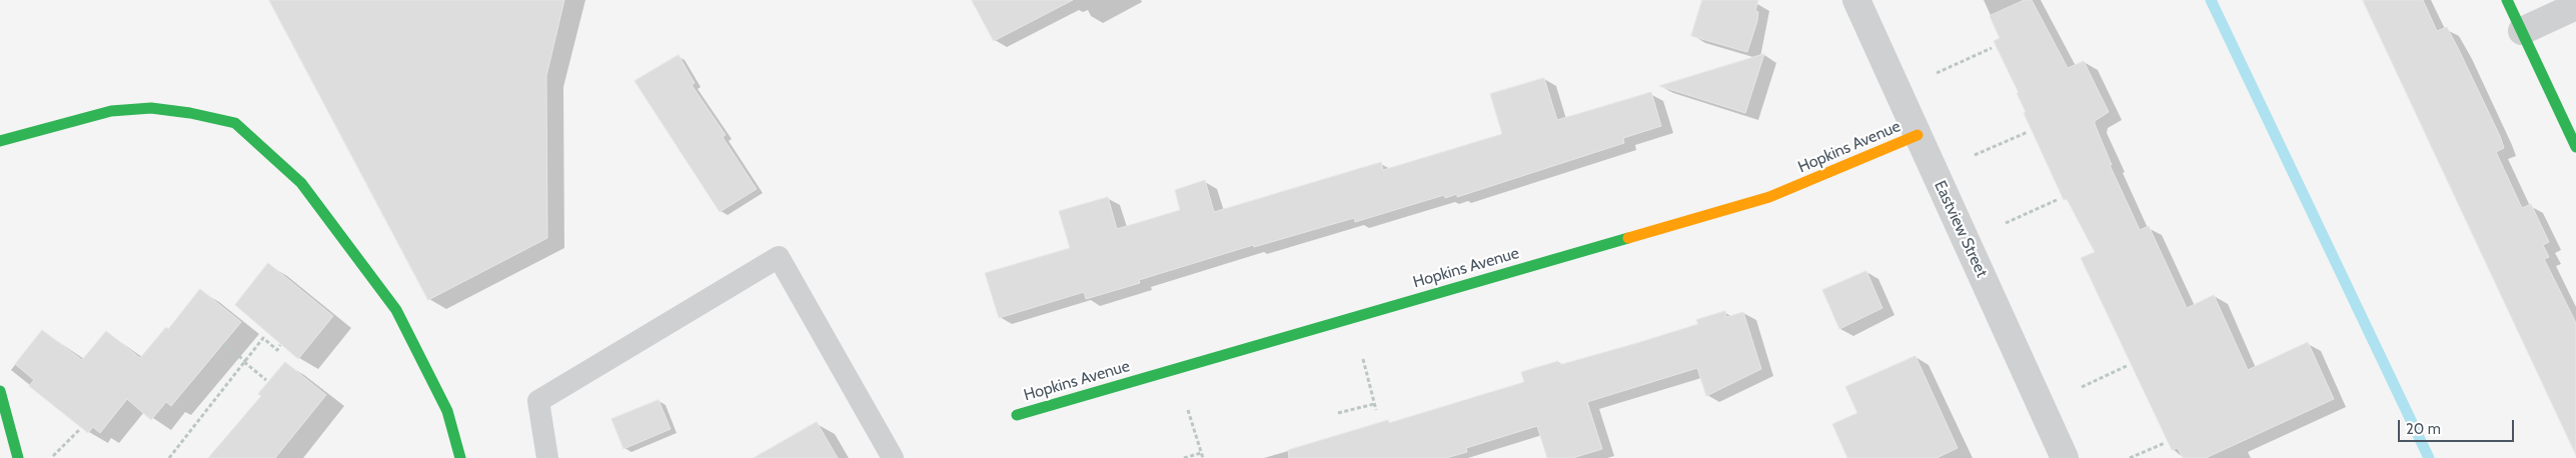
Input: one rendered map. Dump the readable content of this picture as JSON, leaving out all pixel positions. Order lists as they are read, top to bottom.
{
  "streets": {
    "street": ["Hopkins Avenue", "Eastview Street"]
  },
  "crossings": [
    ["Hopkins Avenue", "Eastview Street"]
  ],
  "scale_bar": "20 m"
}
